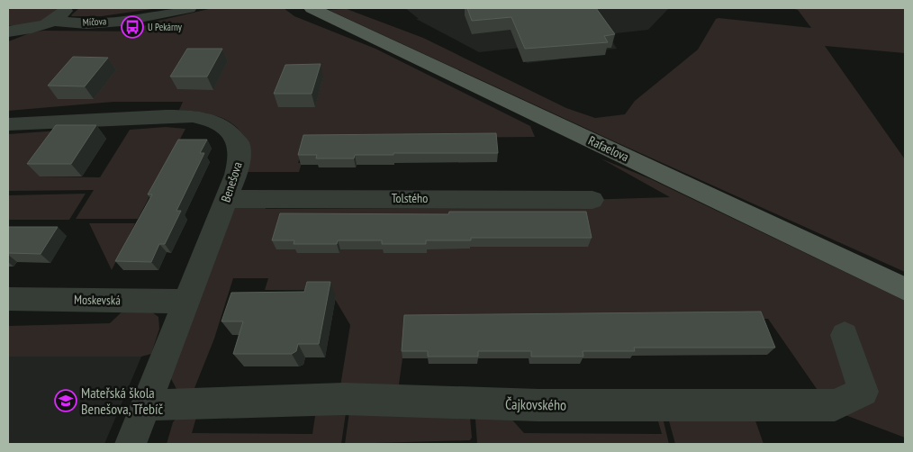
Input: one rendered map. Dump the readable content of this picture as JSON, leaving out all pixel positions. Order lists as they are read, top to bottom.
{
  "streets": {
    "main road": ["Rafaelova"],
    "street": [
      "Míčova",
      "Benešova",
      "Tolstého",
      "Moskevská",
      "Čajkovského"
    ]
  },
  "crossings": [
    ["Benešova", "Tolstého"],
    ["Benešova", "Moskevská"],
    ["Benešova", "Čajkovského"]
  ],
  "places": {
    "bus stop": ["U Pekárny"],
    "school or university": ["Mateřská škola Benešova, Třebíč"]
  }
}
